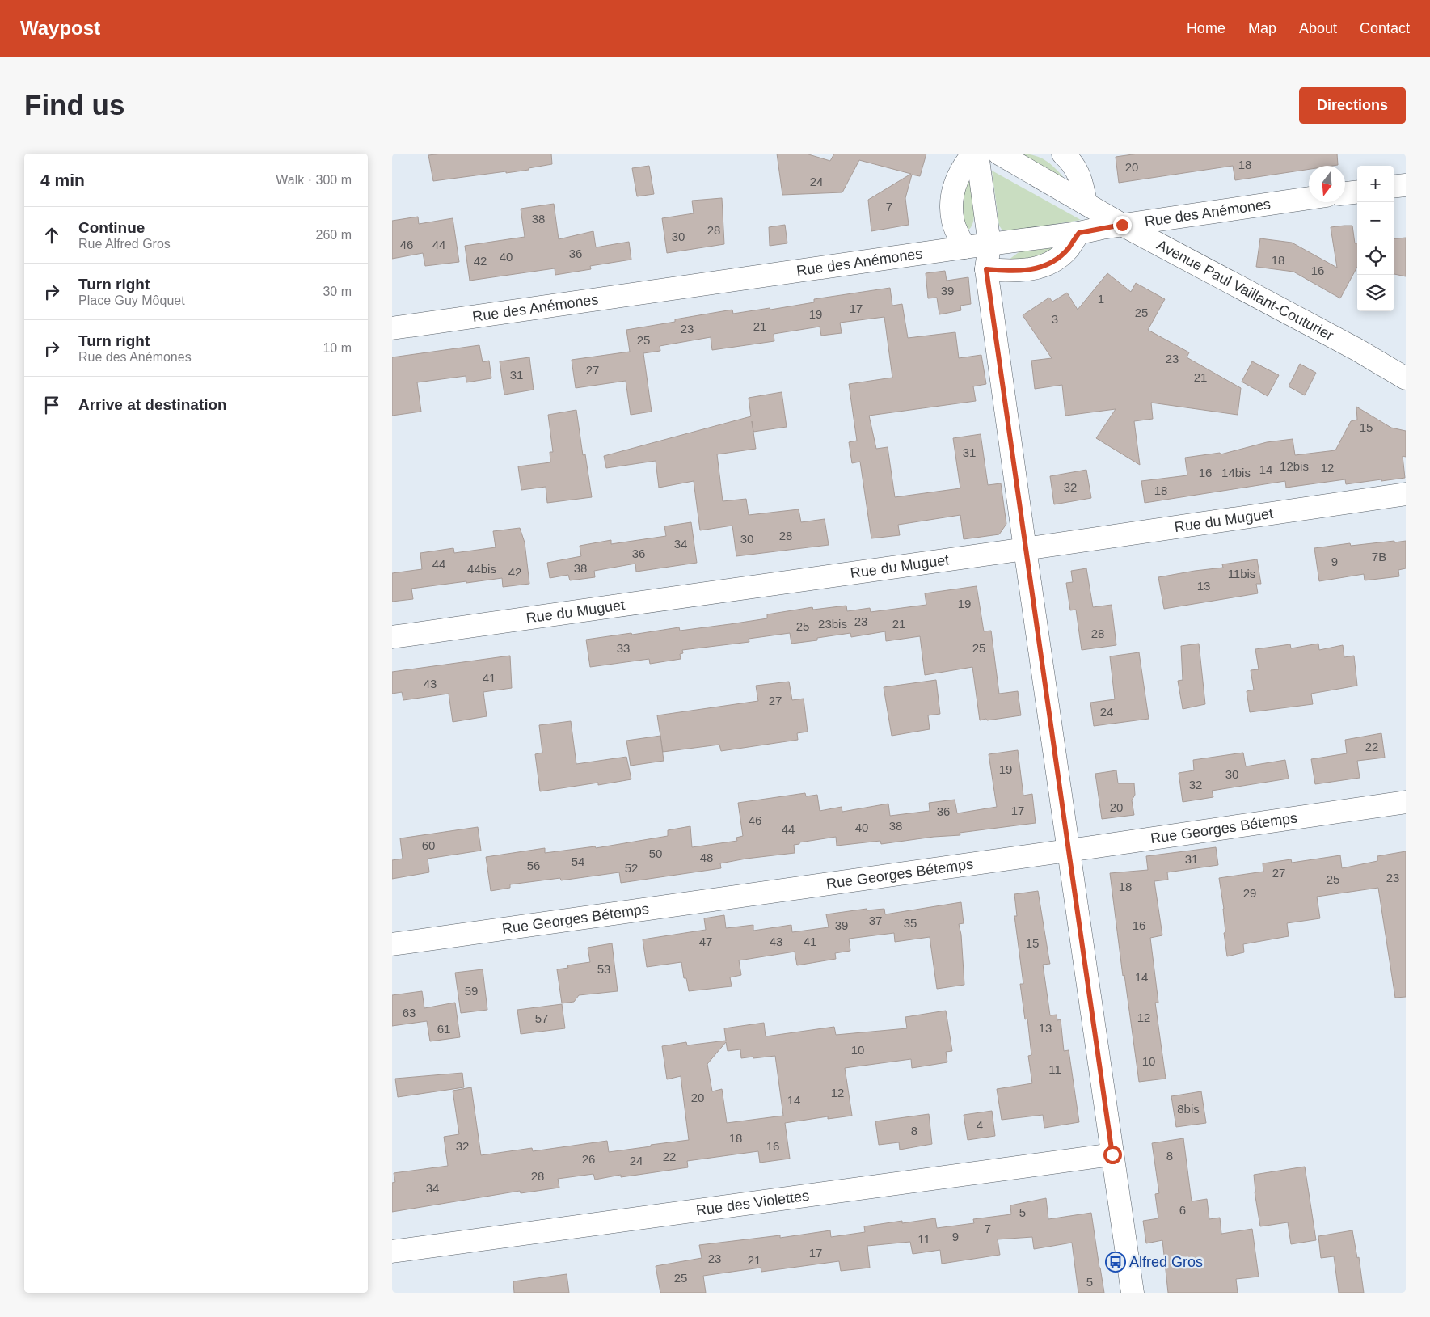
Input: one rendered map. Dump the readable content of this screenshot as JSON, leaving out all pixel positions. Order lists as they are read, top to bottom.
{
  "streets": {
    "street": [
      "Rue des Anémones",
      "Avenue Paul Vaillant-Couturier",
      "Rue du Muguet",
      "Rue Georges Bétemps",
      "Rue des Violettes"
    ]
  },
  "crossings": [
    ["Rue des Anémones", "Avenue Paul Vaillant-Couturier"]
  ],
  "places": {
    "bus stop": ["Alfred Gros"]
  },
  "house_numbers": [
    "18",
    "20",
    "24",
    "7",
    "38",
    "28",
    "30",
    "46",
    "44",
    "36",
    "40",
    "18",
    "42",
    "16",
    "39",
    "1",
    "17",
    "25",
    "19",
    "3",
    "21",
    "23",
    "25",
    "23",
    "27",
    "31",
    "21",
    "15",
    "31",
    "12bis",
    "12",
    "14",
    "16",
    "14bis",
    "32",
    "18",
    "28",
    "30",
    "34",
    "36",
    "7B",
    "9",
    "44",
    "38",
    "44bis",
    "42",
    "11bis",
    "13",
    "19",
    "23",
    "23bis",
    "21",
    "25",
    "28",
    "33",
    "25",
    "41",
    "43",
    "27",
    "24",
    "22",
    "19",
    "30",
    "32",
    "20",
    "17",
    "36",
    "46",
    "38",
    "40",
    "44",
    "60",
    "50",
    "48",
    "31",
    "54",
    "56",
    "52",
    "27",
    "23",
    "25",
    "18",
    "29",
    "37",
    "35",
    "39",
    "16",
    "47",
    "43",
    "41",
    "15",
    "53",
    "14",
    "59",
    "63",
    "12",
    "57",
    "13",
    "61",
    "10",
    "10",
    "11",
    "12",
    "20",
    "14",
    "8bis",
    "4",
    "8",
    "18",
    "32",
    "16",
    "8",
    "22",
    "26",
    "24",
    "28",
    "34",
    "6",
    "5",
    "7",
    "9",
    "11",
    "17",
    "23",
    "21",
    "25",
    "5"
  ],
  "north": "bottom",
  "page": {
    "header": "Waypost",
    "nav": [
      "Home",
      "Map",
      "About",
      "Contact"
    ],
    "buttons": "Directions",
    "title": "Find us",
    "heading": ["4 min", "Walk · 300 m"],
    "map_buttons": ["+", "−"],
    "list": [
      ["Continue", "Rue Alfred Gros", "260 m"],
      ["Turn right", "Place Guy Môquet", "30 m"],
      ["Turn right", "Rue des Anémones", "10 m"],
      "Arrive at destination"
    ]
  }
}
